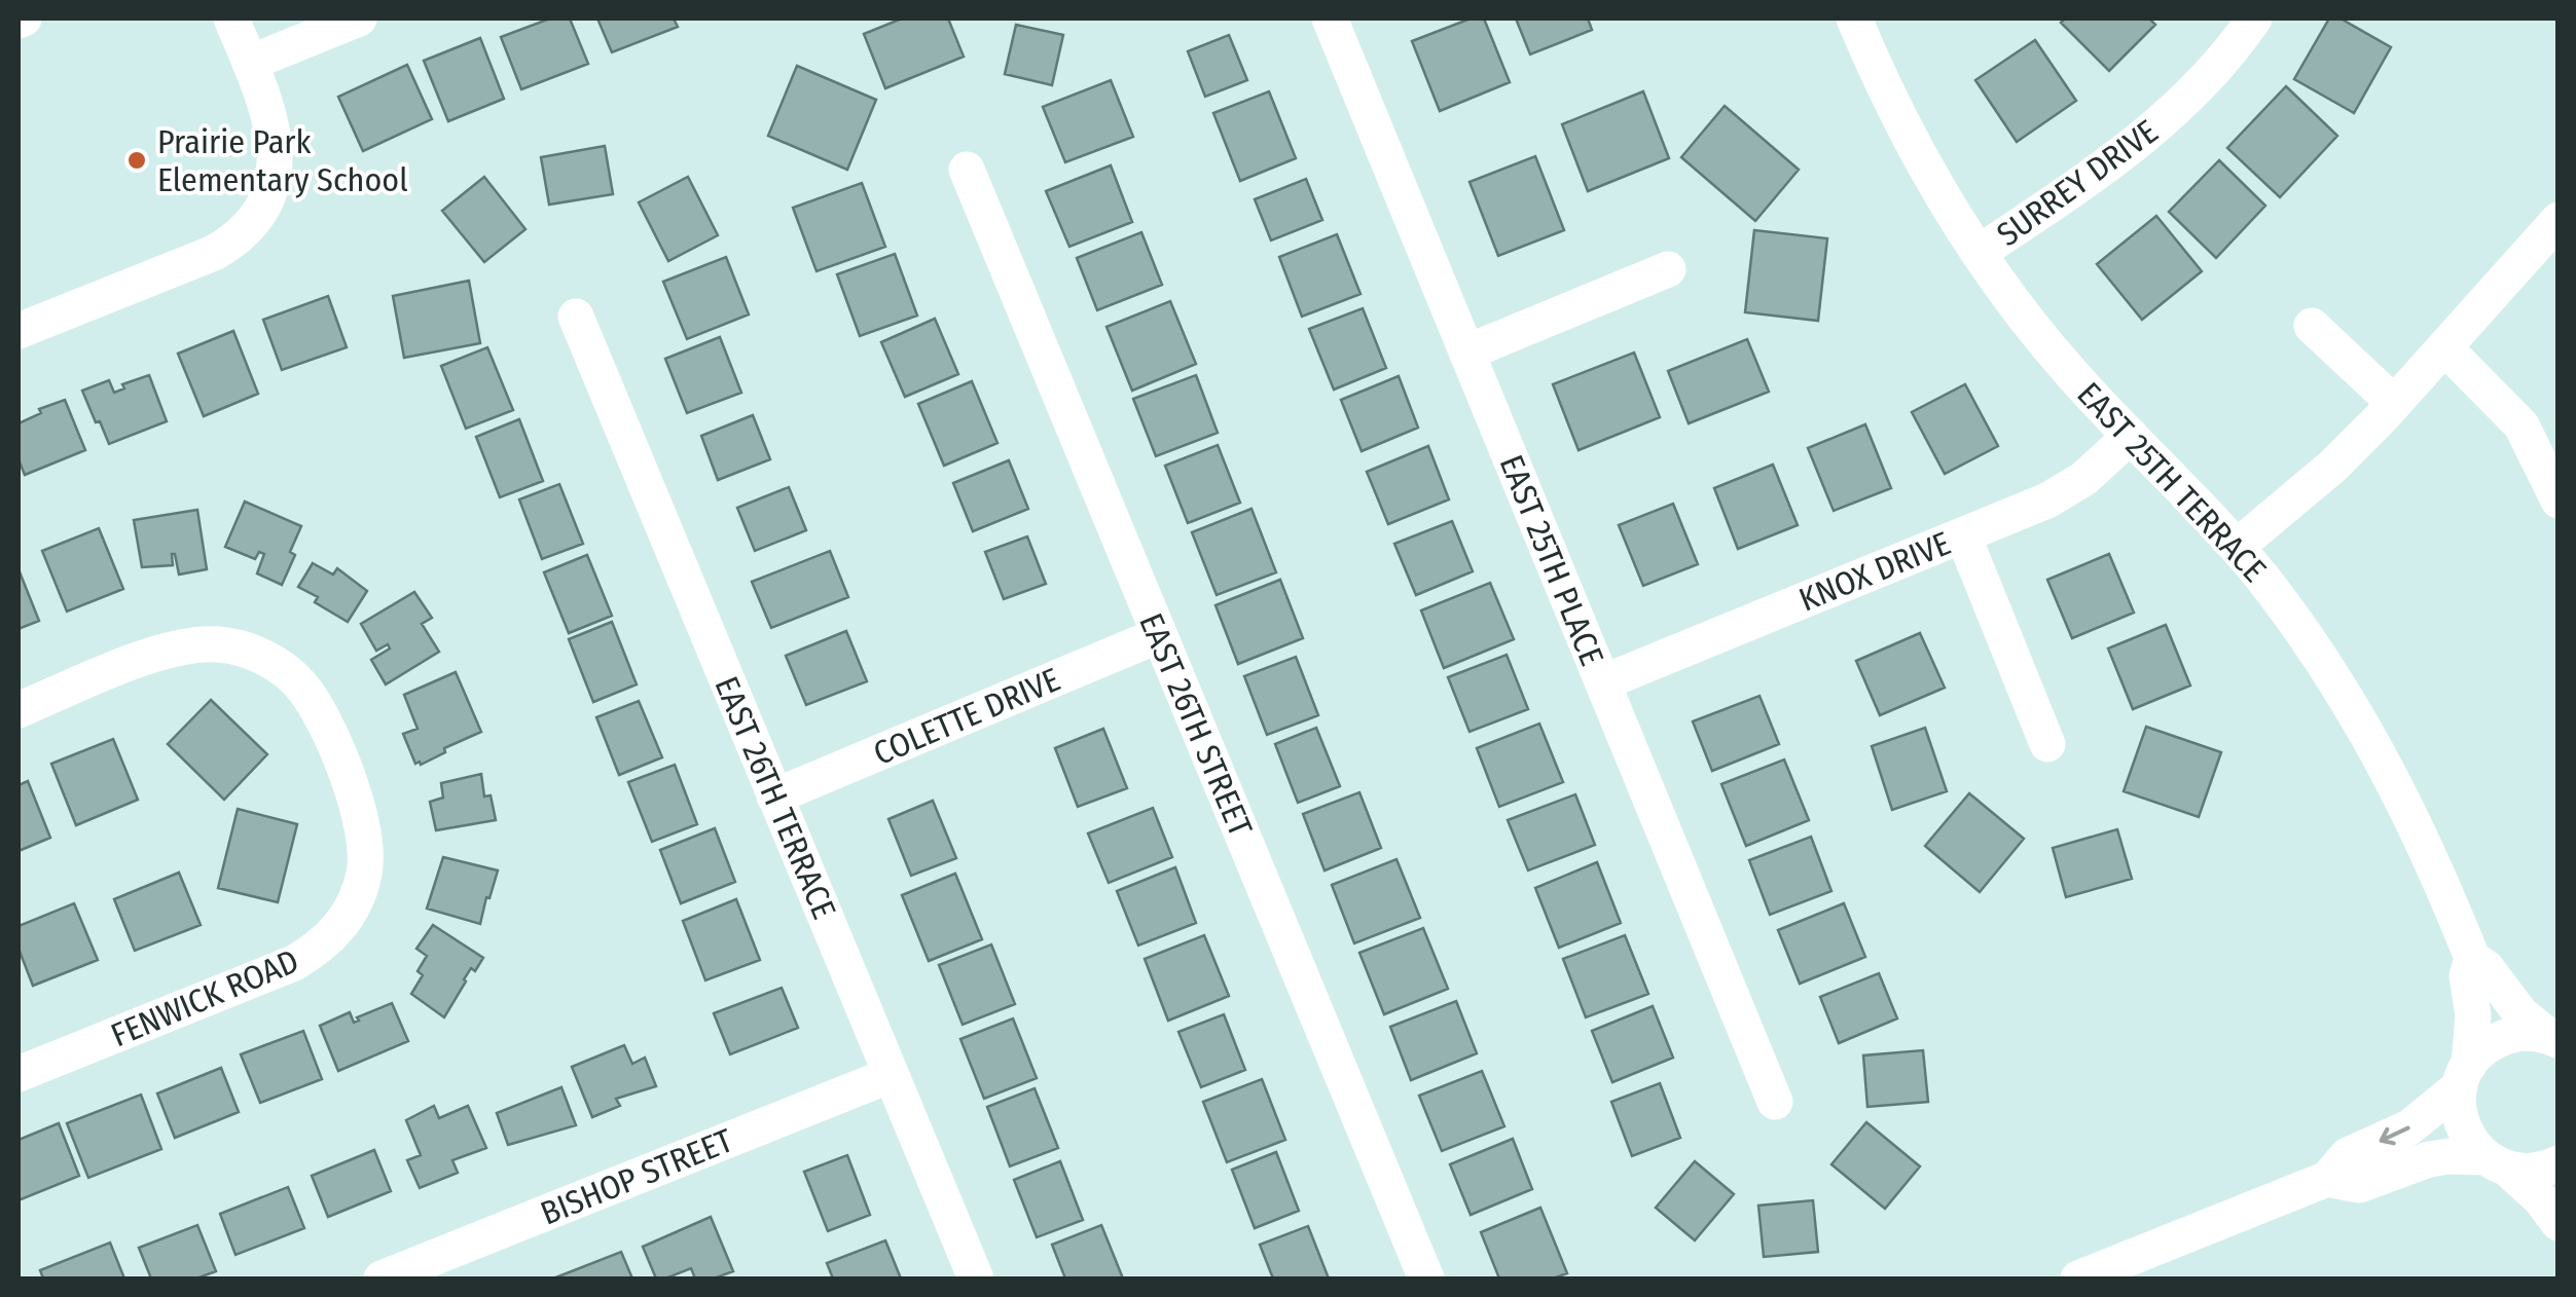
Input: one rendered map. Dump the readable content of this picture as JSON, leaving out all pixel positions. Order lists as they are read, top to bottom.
{
  "streets": {
    "street": [
      "SURREY DRIVE",
      "EAST 25TH TERRACE",
      "EAST 25TH PLACE",
      "KNOX DRIVE",
      "COLETTE DRIVE",
      "EAST 26TH STREET",
      "EAST 26TH TERRACE",
      "FENWICK ROAD",
      "BISHOP STREET"
    ]
  },
  "crossings": [
    ["SURREY DRIVE", "EAST 25TH TERRACE"],
    ["EAST 25TH TERRACE", "KNOX DRIVE"],
    ["EAST 25TH PLACE", "KNOX DRIVE"],
    ["COLETTE DRIVE", "EAST 26TH STREET"],
    ["COLETTE DRIVE", "EAST 26TH TERRACE"],
    ["EAST 26TH TERRACE", "BISHOP STREET"]
  ],
  "places": ["Prairie Park Elementary School"]
}
